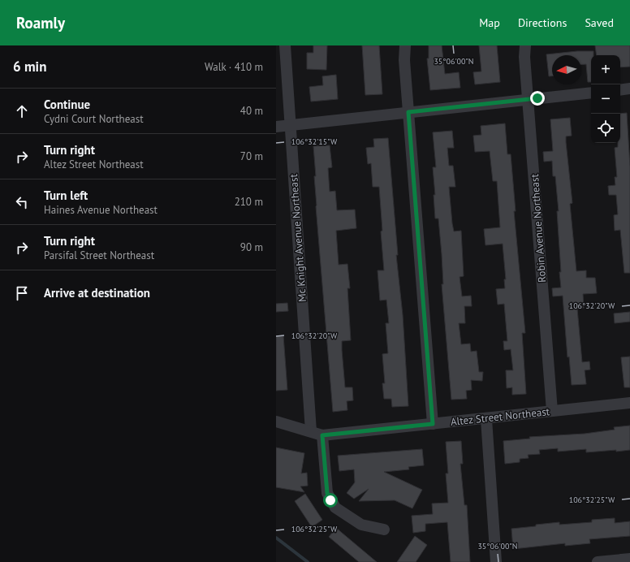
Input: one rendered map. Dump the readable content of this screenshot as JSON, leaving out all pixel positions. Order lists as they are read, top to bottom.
{
  "streets": {
    "street": ["Robin Avenue Northeast", "Mc Knight Avenue Northeast", "Altez Street Northeast"]
  },
  "crossings": [
    ["Robin Avenue Northeast", "Altez Street Northeast"],
    ["Mc Knight Avenue Northeast", "Altez Street Northeast"]
  ],
  "north": "left",
  "page": {
    "header": "Roamly",
    "nav": ["Map", "Directions", "Saved"],
    "heading": ["6 min", "Walk · 410 m"],
    "map_buttons": ["+", "−"],
    "list": [
      ["Continue", "Cydni Court Northeast", "40 m"],
      ["Turn right", "Altez Street Northeast", "70 m"],
      ["Turn left", "Haines Avenue Northeast", "210 m"],
      ["Turn right", "Parsifal Street Northeast", "90 m"],
      "Arrive at destination"
    ]
  },
  "coordinates": [
    "35°06'00\"N",
    "106°32'15\"W",
    "106°32'20\"W",
    "106°32'25\"W"
  ]
}
